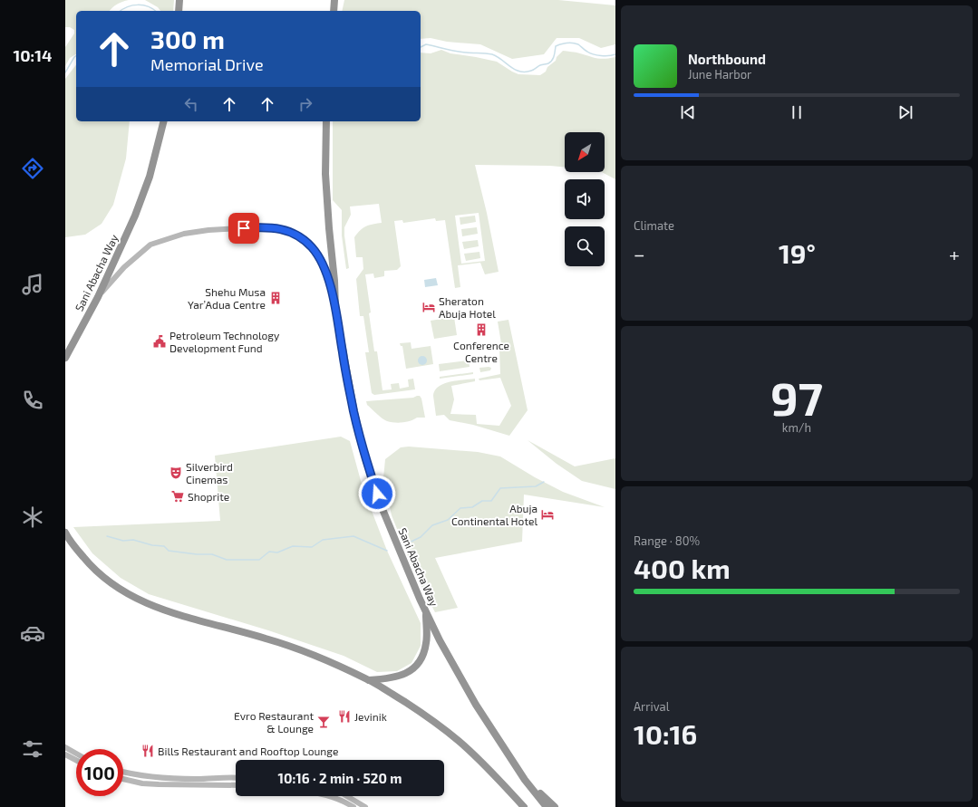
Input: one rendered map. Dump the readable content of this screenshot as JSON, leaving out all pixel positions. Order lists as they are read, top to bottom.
{
  "streets": {
    "highway": ["Sani Abacha Way"]
  },
  "places": {
    "building": ["Shehu Musa Yar’Adua Centre", "Conference Centre"],
    "hotel": ["Sheraton Abuja Hotel", "Abuja Continental Hotel"],
    "public building": ["Petroleum Technology Development Fund"],
    "theatre": ["Silverbird Cinemas"],
    "supermarket": ["Shoprite"],
    "restaurant": ["Jevinik", "Bills Restaurant and Rooftop Lounge"],
    "bar": ["Evro Restaurant & Lounge"]
  },
  "north": "bottom left",
  "page": {
    "tabs": "10:14",
    "turn": ["300 m", "Memorial Drive"],
    "song": ["Northbound", "June Harbor"],
    "tile": [
      "Climate",
      ["97", "km/h"],
      ["Range · 80%", "400 km"],
      ["Arrival", "10:16"]
    ],
    "heat": ["−", "19°", "+"],
    "limit": "100",
    "trip": "10:16 · 2 min · 520 m"
  }
}
